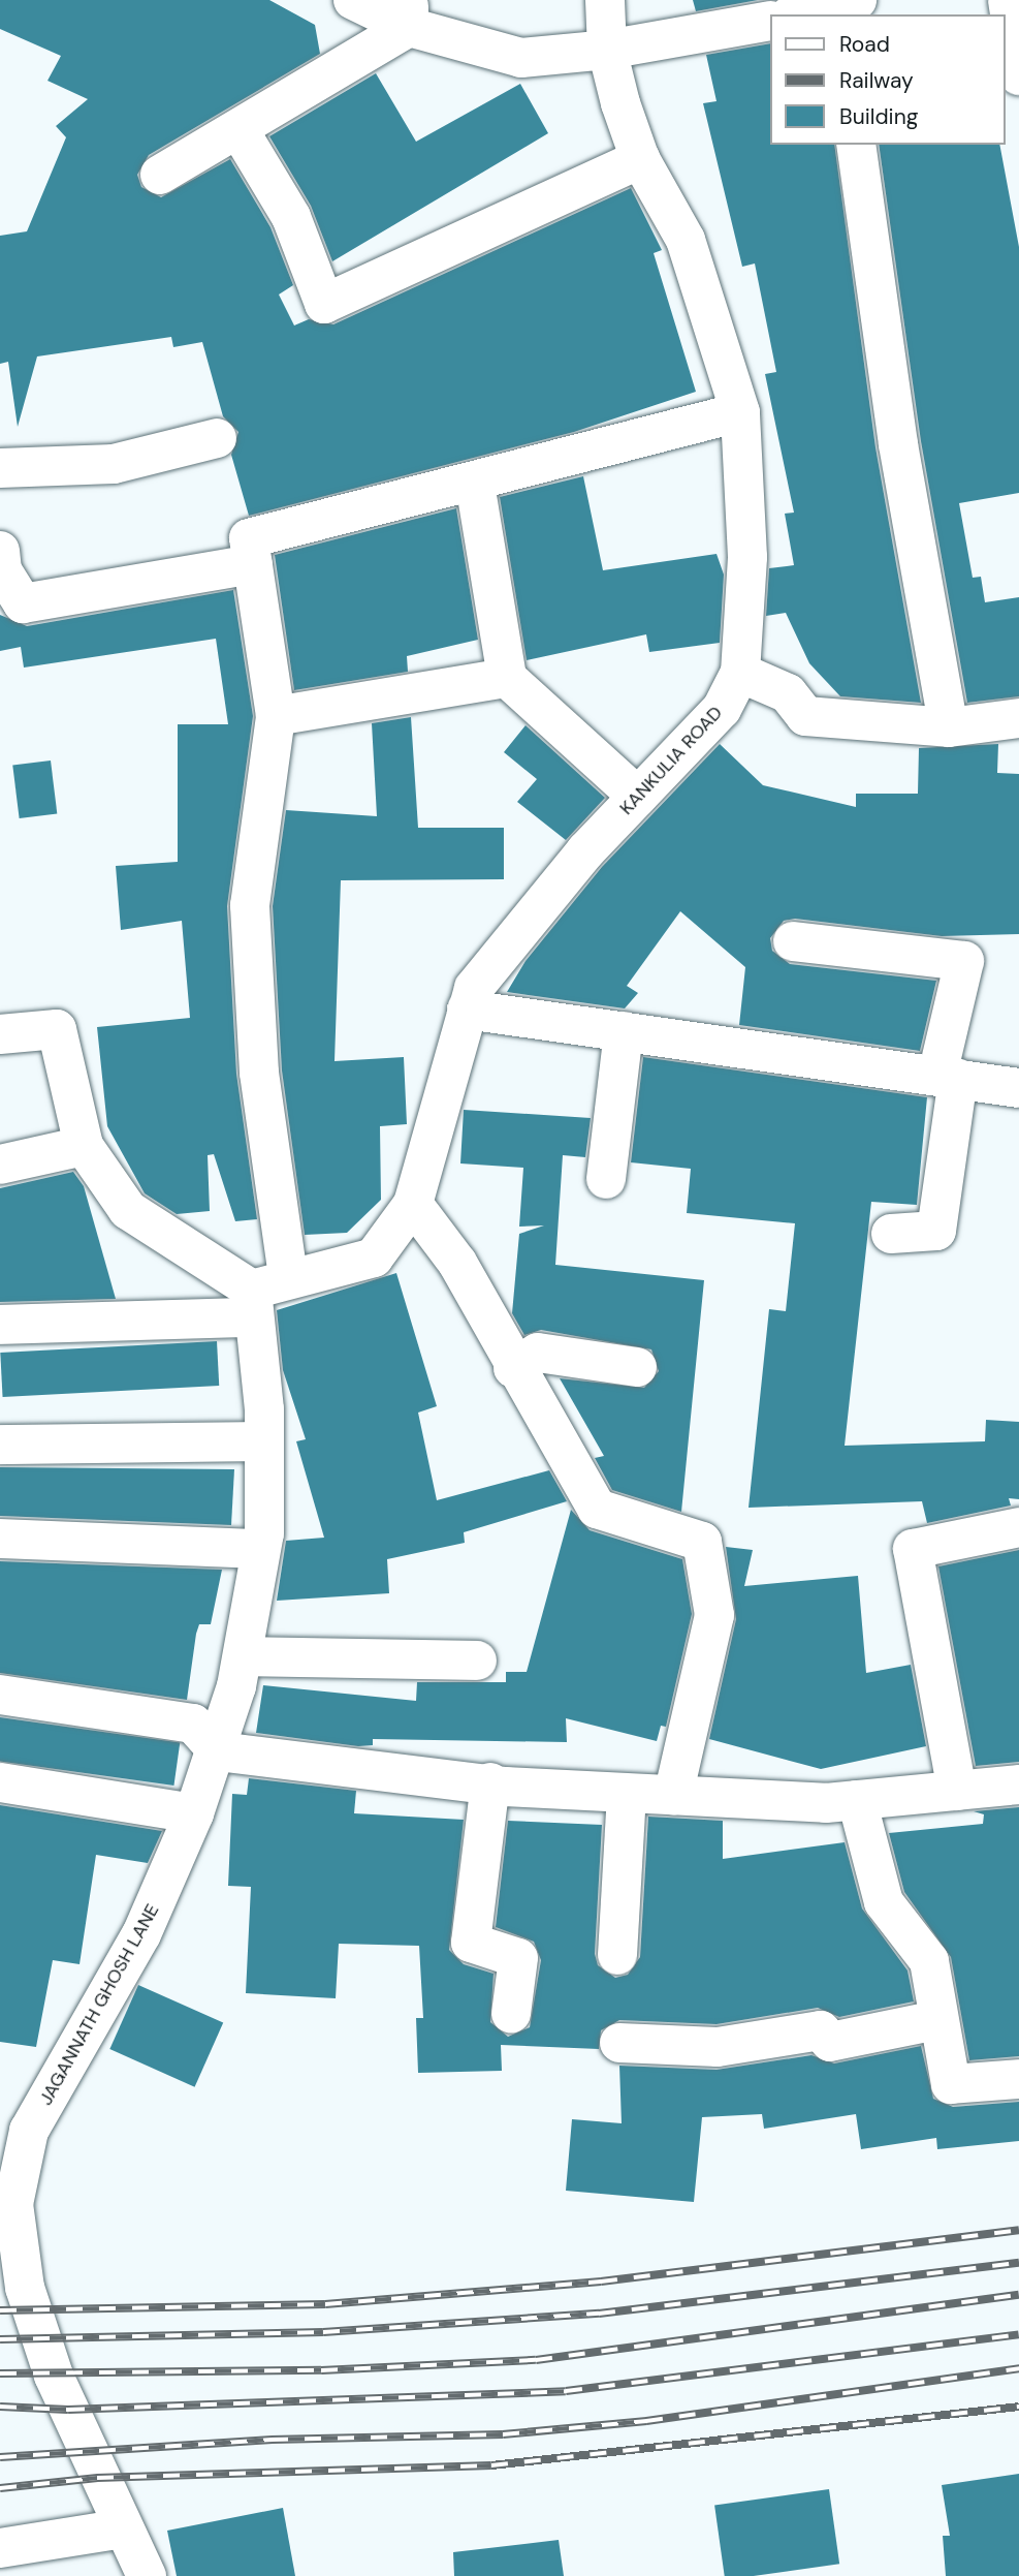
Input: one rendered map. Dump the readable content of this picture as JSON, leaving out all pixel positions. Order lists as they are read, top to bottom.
{
  "streets": {
    "street": ["KANKULIA ROAD", "JAGANNATH GHOSH LANE"]
  },
  "crossings": [
    ["KANKULIA ROAD", "JAGANNATH GHOSH LANE"]
  ],
  "legend": ["Road", "Railway", "Building"]
}
